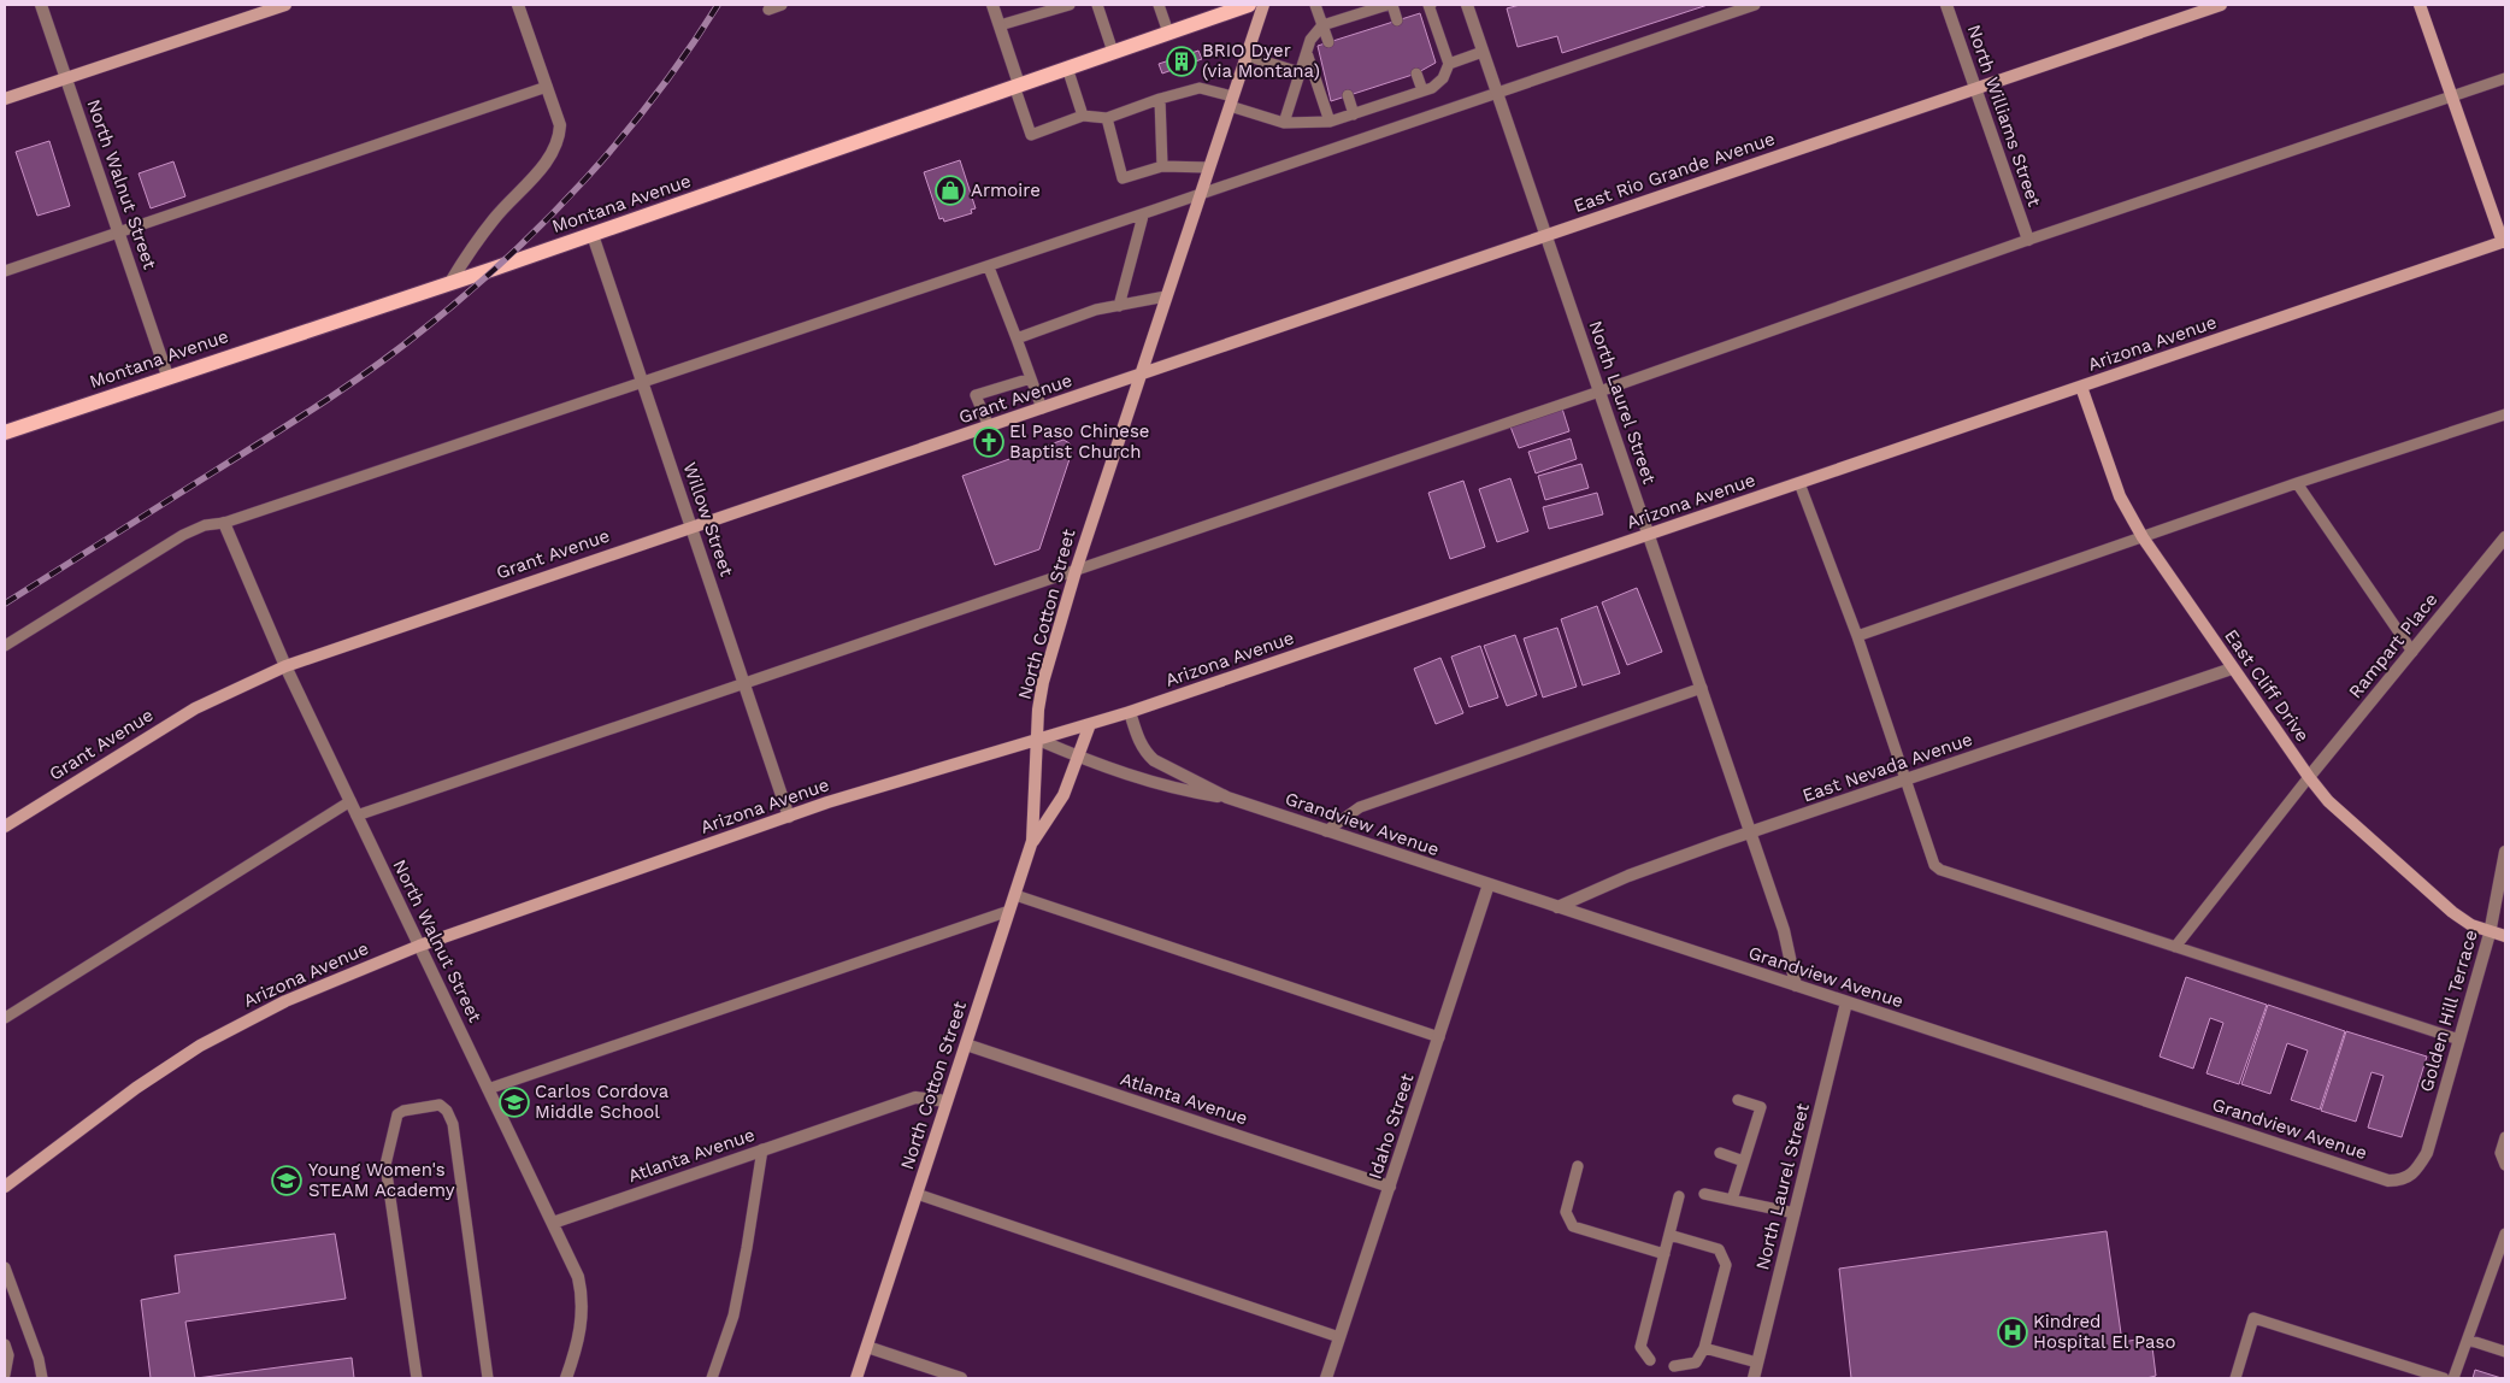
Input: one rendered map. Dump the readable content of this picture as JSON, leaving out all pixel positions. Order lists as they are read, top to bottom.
{
  "streets": {
    "main road": [
      "East Rio Grande Avenue",
      "Montana Avenue",
      "Arizona Avenue",
      "Grant Avenue",
      "North Cotton Street",
      "East Cliff Drive"
    ],
    "street": [
      "North Williams Street",
      "North Walnut Street",
      "North Laurel Street",
      "Willow Street",
      "Rampart Place",
      "East Nevada Avenue",
      "Grandview Avenue",
      "Golden Hill Terrace",
      "Atlanta Avenue",
      "Idaho Street"
    ]
  },
  "crossings": [
    ["North Williams Street", "East Rio Grande Avenue"],
    ["East Rio Grande Avenue", "Grant Avenue"],
    ["East Rio Grande Avenue", "North Laurel Street"],
    ["East Rio Grande Avenue", "North Cotton Street"],
    ["North Walnut Street", "Montana Avenue"],
    ["North Walnut Street", "Arizona Avenue"],
    ["North Walnut Street", "Grant Avenue"],
    ["North Walnut Street", "Atlanta Avenue"],
    ["Montana Avenue", "Willow Street"],
    ["Arizona Avenue", "North Laurel Street"],
    ["Arizona Avenue", "Willow Street"],
    ["Arizona Avenue", "North Cotton Street"],
    ["Arizona Avenue", "East Cliff Drive"],
    ["Arizona Avenue", "Grandview Avenue"],
    ["Grant Avenue", "Willow Street"],
    ["Grant Avenue", "North Cotton Street"],
    ["North Laurel Street", "East Nevada Avenue"],
    ["North Laurel Street", "Grandview Avenue"],
    ["North Cotton Street", "Grandview Avenue"],
    ["North Cotton Street", "Atlanta Avenue"],
    ["Rampart Place", "East Cliff Drive"],
    ["East Cliff Drive", "East Nevada Avenue"],
    ["East Cliff Drive", "Golden Hill Terrace"],
    ["East Nevada Avenue", "Grandview Avenue"],
    ["Grandview Avenue", "Golden Hill Terrace"],
    ["Grandview Avenue", "Idaho Street"],
    ["Atlanta Avenue", "Idaho Street"]
  ],
  "places": {
    "building": ["BRIO Dyer (via Montana)"],
    "shop": ["Armoire"],
    "church": ["El Paso Chinese Baptist Church"],
    "school or university": ["Carlos Cordova Middle School", "Young Women's STEAM Academy"],
    "hospital": ["Kindred Hospital El Paso"]
  }
}
